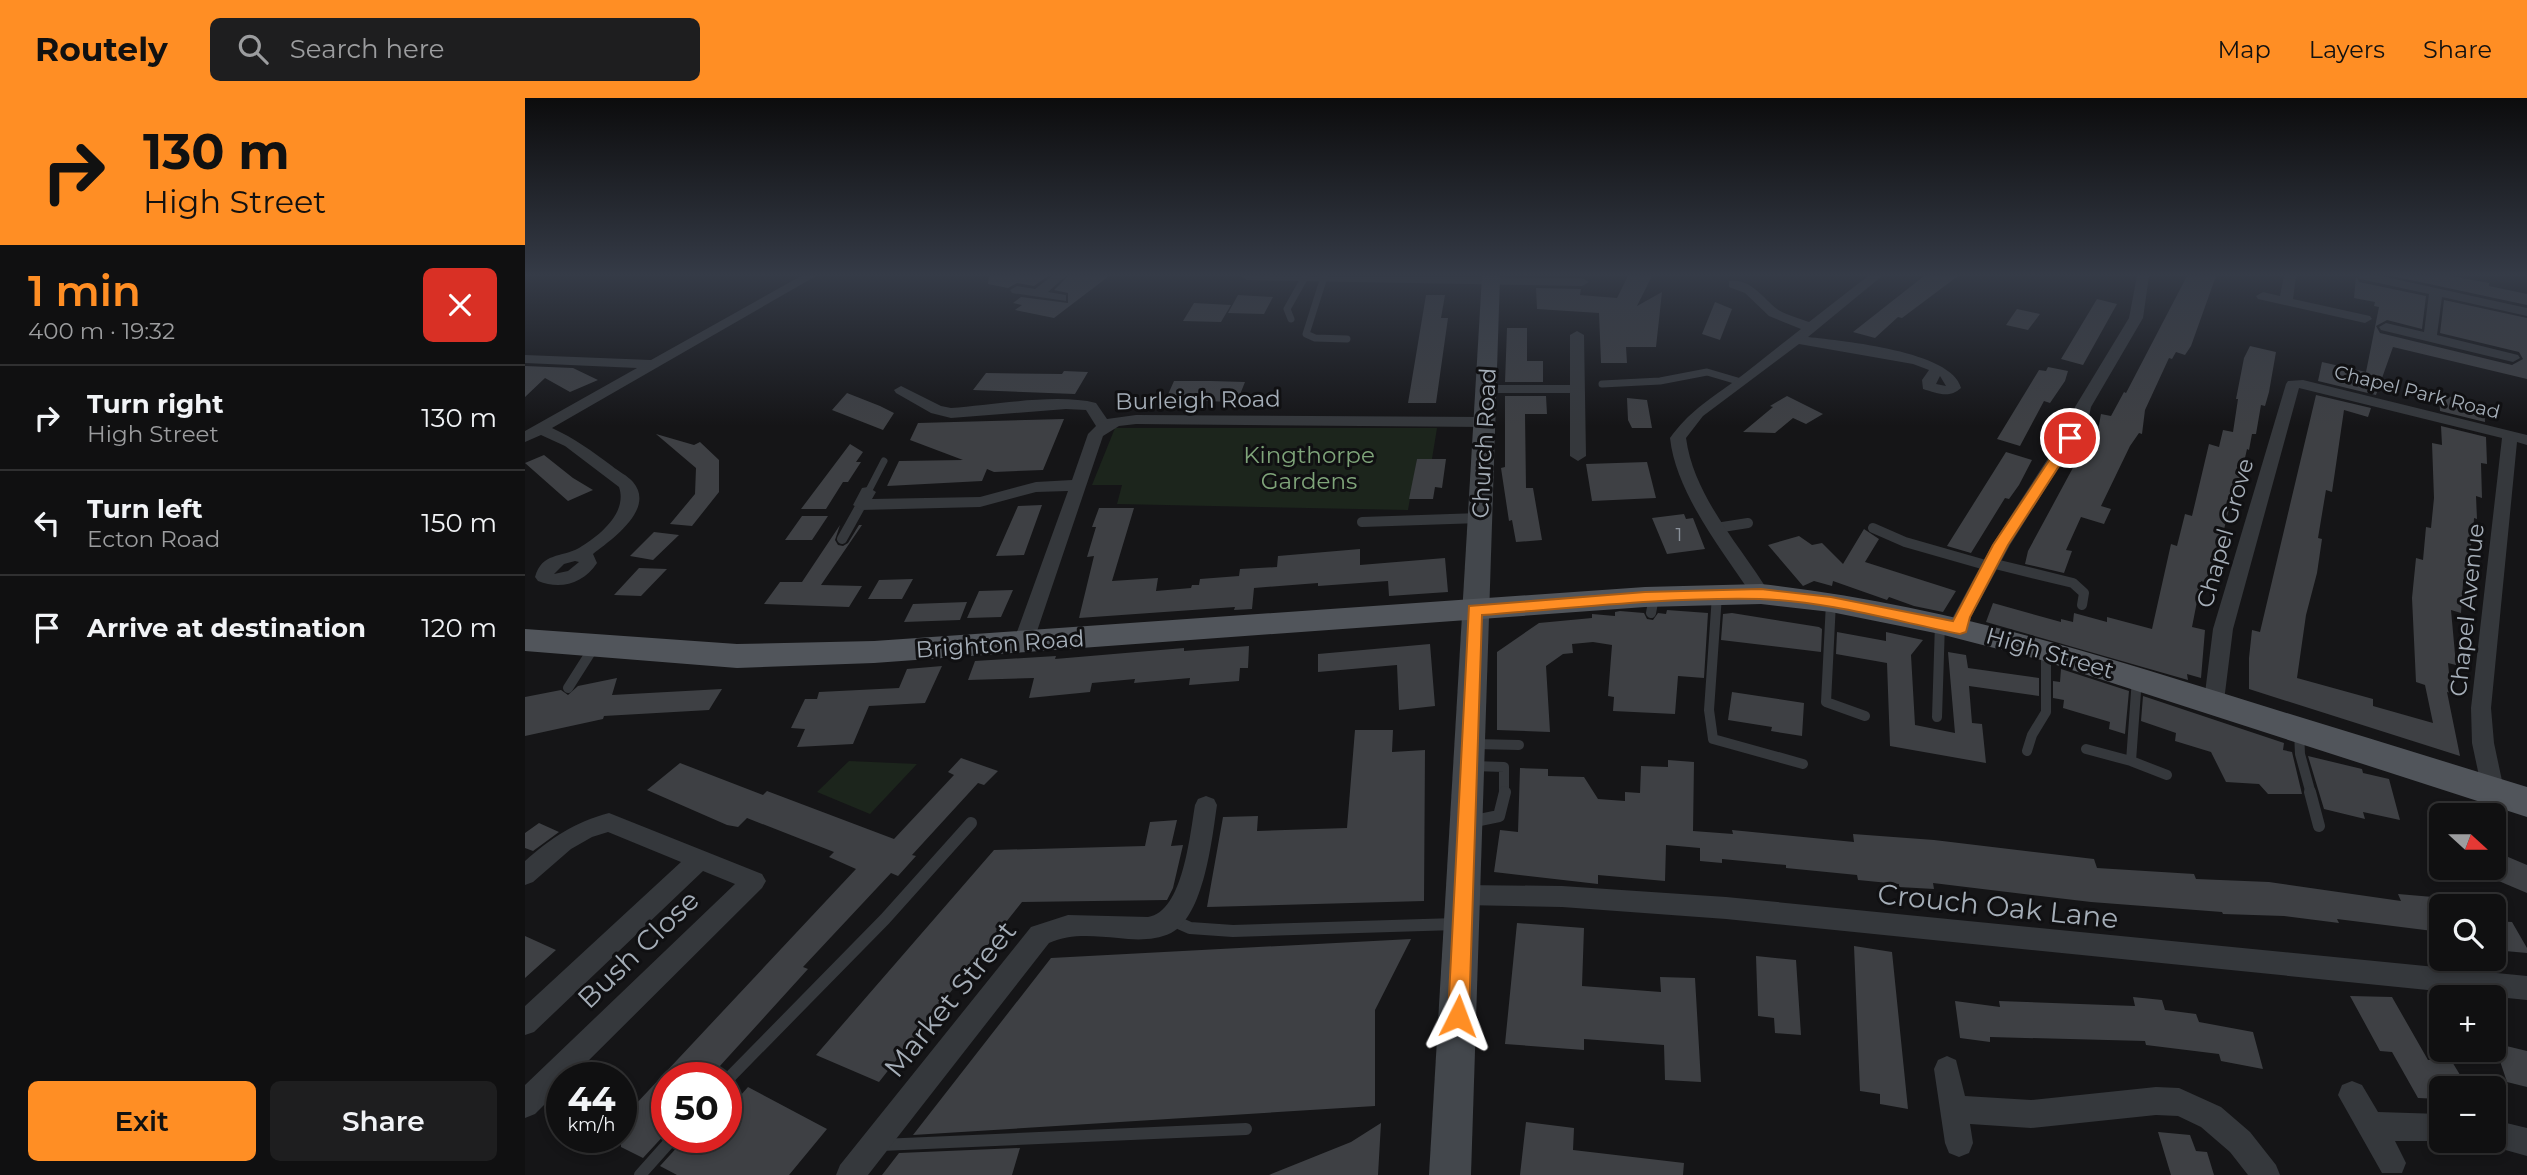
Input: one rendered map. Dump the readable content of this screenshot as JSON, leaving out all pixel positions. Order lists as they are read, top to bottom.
{
  "streets": {
    "main road": ["Church Road", "Brighton Road", "High Street"],
    "street": [
      "Chapel Park Road",
      "Burleigh Road",
      "Chapel Grove",
      "Chapel Avenue",
      "Crouch Oak Lane",
      "Bush Close",
      "Market Street"
    ]
  },
  "crossings": [
    ["Chapel Park Road", "Chapel Grove"],
    ["Chapel Park Road", "Chapel Avenue"],
    ["Burleigh Road", "Church Road"],
    ["Burleigh Road", "Brighton Road"],
    ["Church Road", "Brighton Road"],
    ["Church Road", "High Street"],
    ["Church Road", "Crouch Oak Lane"],
    ["Church Road", "Market Street"],
    ["Chapel Grove", "High Street"],
    ["Chapel Avenue", "High Street"],
    ["Brighton Road", "High Street"],
    ["Crouch Oak Lane", "Market Street"]
  ],
  "parks": ["Kingthorpe Gardens"],
  "house_numbers": ["1"],
  "north": "right",
  "page": {
    "header": "Routely",
    "search": "Search here",
    "nav": ["Map", "Layers", "Share"],
    "turn": ["130 m", "High Street"],
    "heading": ["1 min", "400 m · 19:32"],
    "list": [
      {
        "name": "Turn right",
        "note": "High Street",
        "value": "130 m"
      },
      {
        "name": "Turn left",
        "note": "Ecton Road",
        "value": "150 m"
      },
      {
        "name": "Arrive at destination",
        "value": "120 m"
      }
    ],
    "map_buttons": ["+", "−"],
    "speed": "44 km/h",
    "limit": "50",
    "buttons": ["Exit", "Share"]
  }
}
